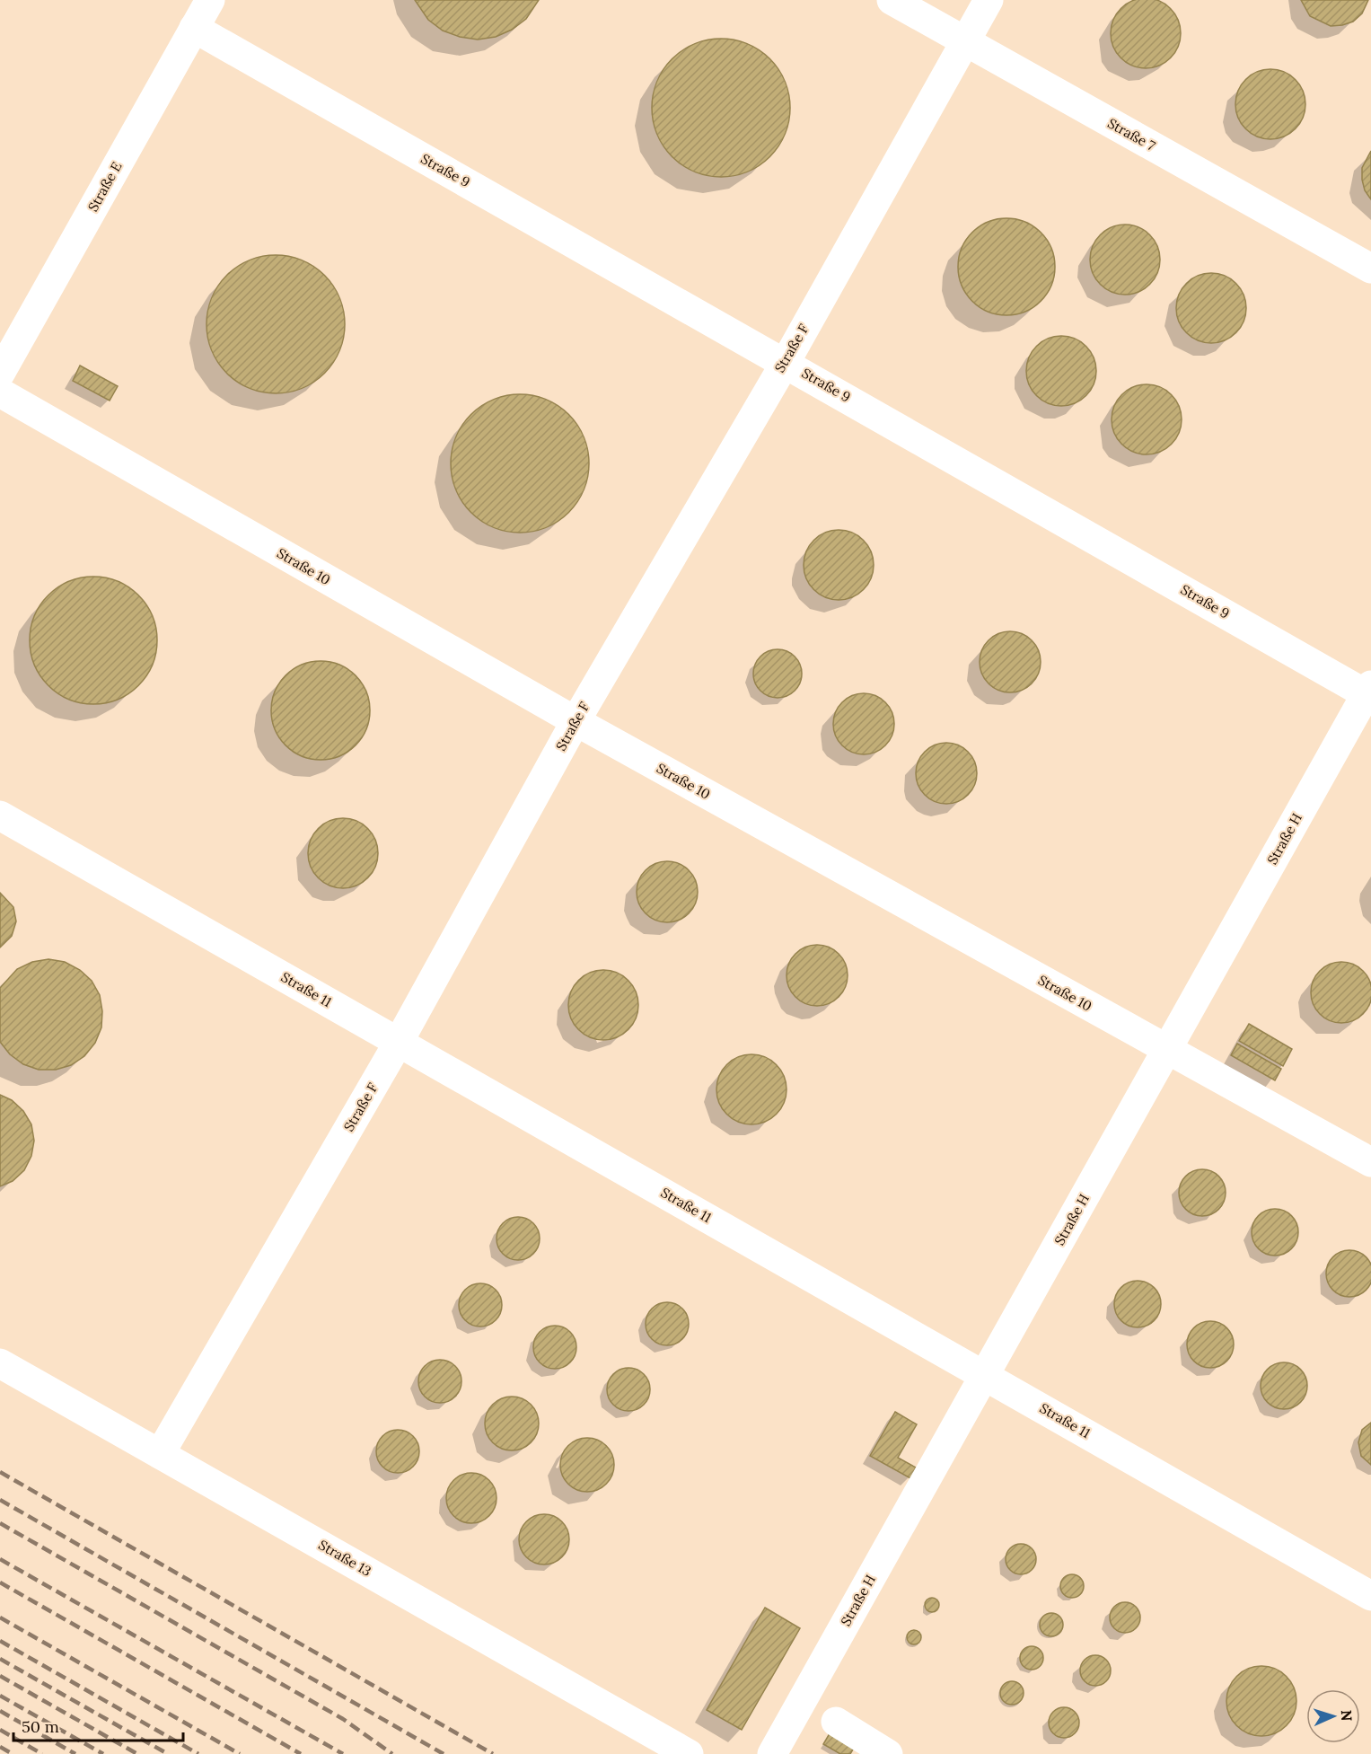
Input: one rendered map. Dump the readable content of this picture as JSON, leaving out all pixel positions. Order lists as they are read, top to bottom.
{
  "streets": {
    "lane": [
      "Straße 7",
      "Straße 9",
      "Straße E",
      "Straße F",
      "Straße 10",
      "Straße H",
      "Straße 11",
      "Straße 13"
    ]
  },
  "crossings": [
    ["Straße 7", "Straße F"],
    ["Straße 9", "Straße E"],
    ["Straße 9", "Straße F"],
    ["Straße 9", "Straße H"],
    ["Straße F", "Straße 10"],
    ["Straße F", "Straße 11"],
    ["Straße F", "Straße 13"],
    ["Straße 10", "Straße H"],
    ["Straße H", "Straße 11"]
  ],
  "scale_bar": "50 m",
  "north": "right"
}
